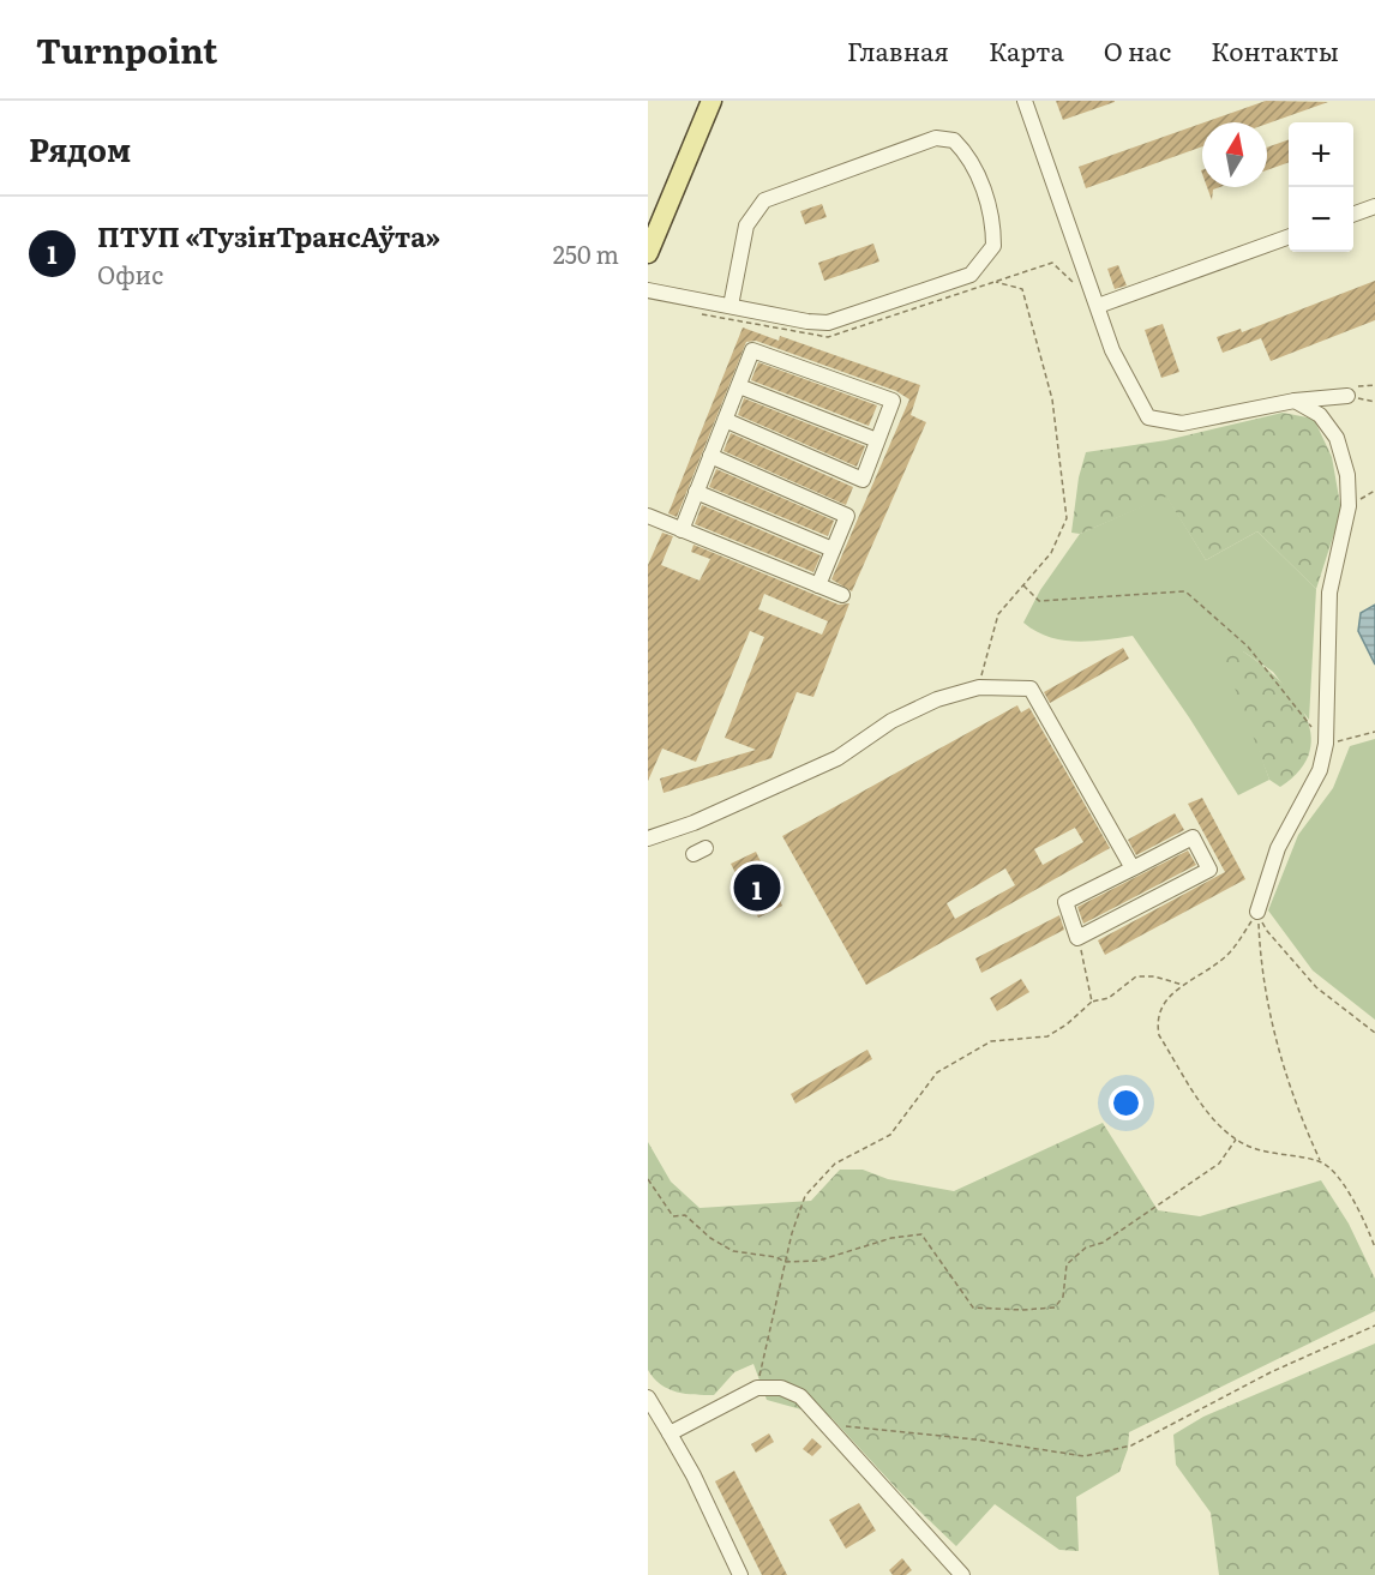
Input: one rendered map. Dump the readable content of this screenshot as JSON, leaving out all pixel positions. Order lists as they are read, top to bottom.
{
  "north": "top",
  "page": {
    "header": "Turnpoint",
    "nav": [
      "Главная",
      "Карта",
      "О нас",
      "Контакты"
    ],
    "heading": "Рядом",
    "map_buttons": ["+", "−"],
    "list": [
      {
        "mark": "1",
        "name": "ПТУП «ТузінТрансАўта»",
        "note": "Офис",
        "value": "250 m"
      }
    ],
    "pins": "1"
  }
}
